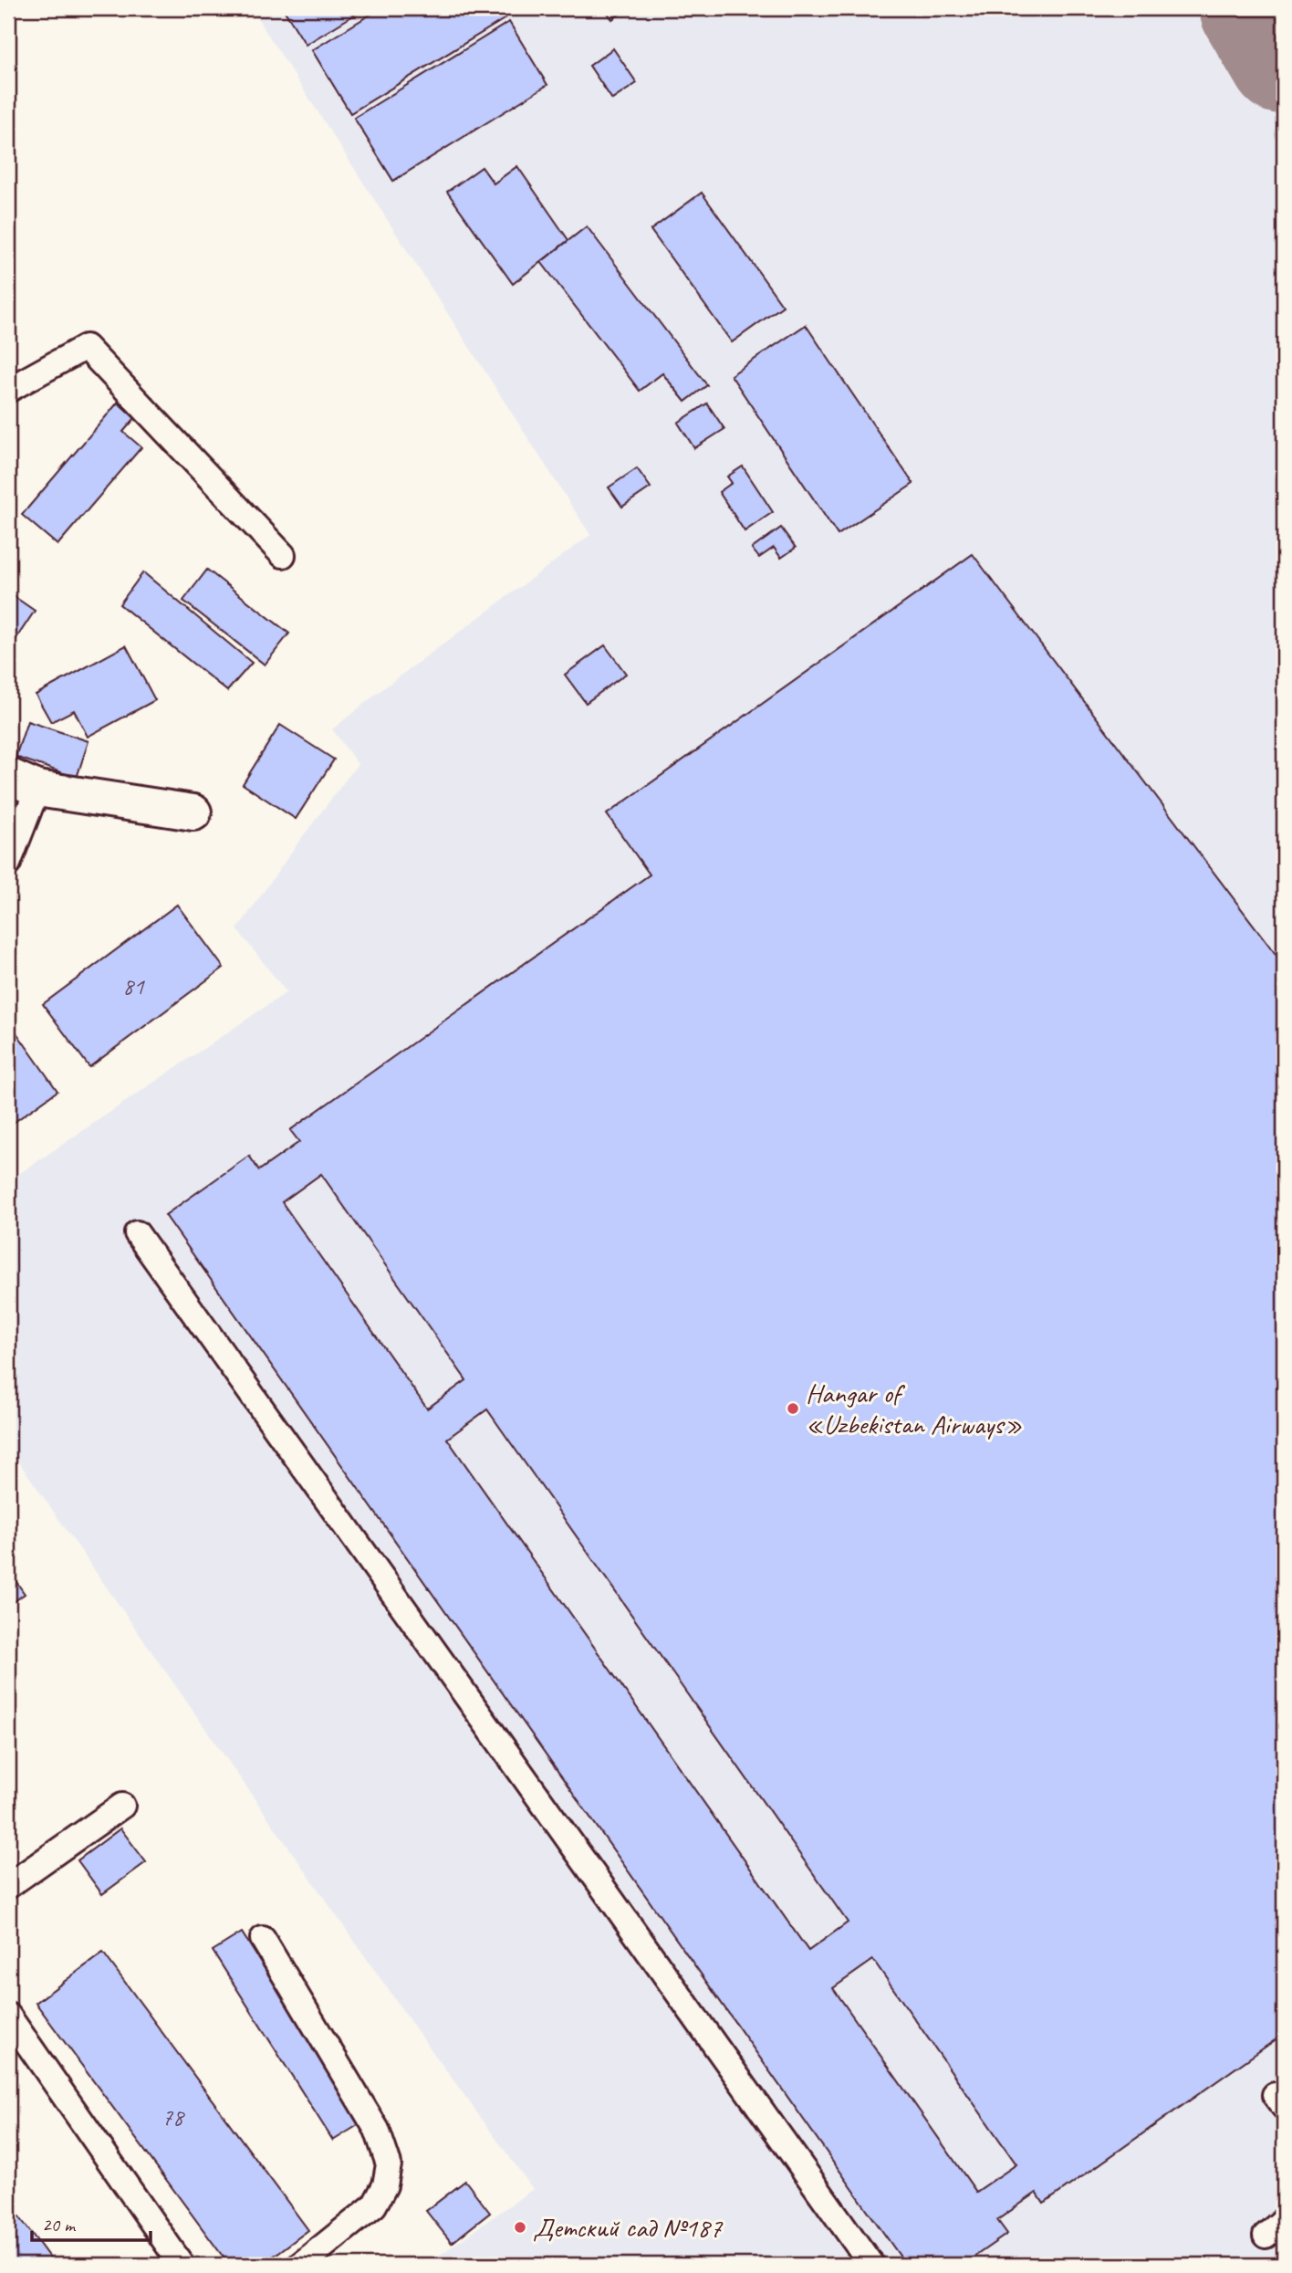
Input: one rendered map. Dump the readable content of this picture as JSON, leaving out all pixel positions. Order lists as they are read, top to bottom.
{
  "places": ["Hangar of «Uzbekistan Airways»", "Детский сад №187"],
  "house_numbers": ["81", "78"],
  "scale_bar": "20 m"
}
